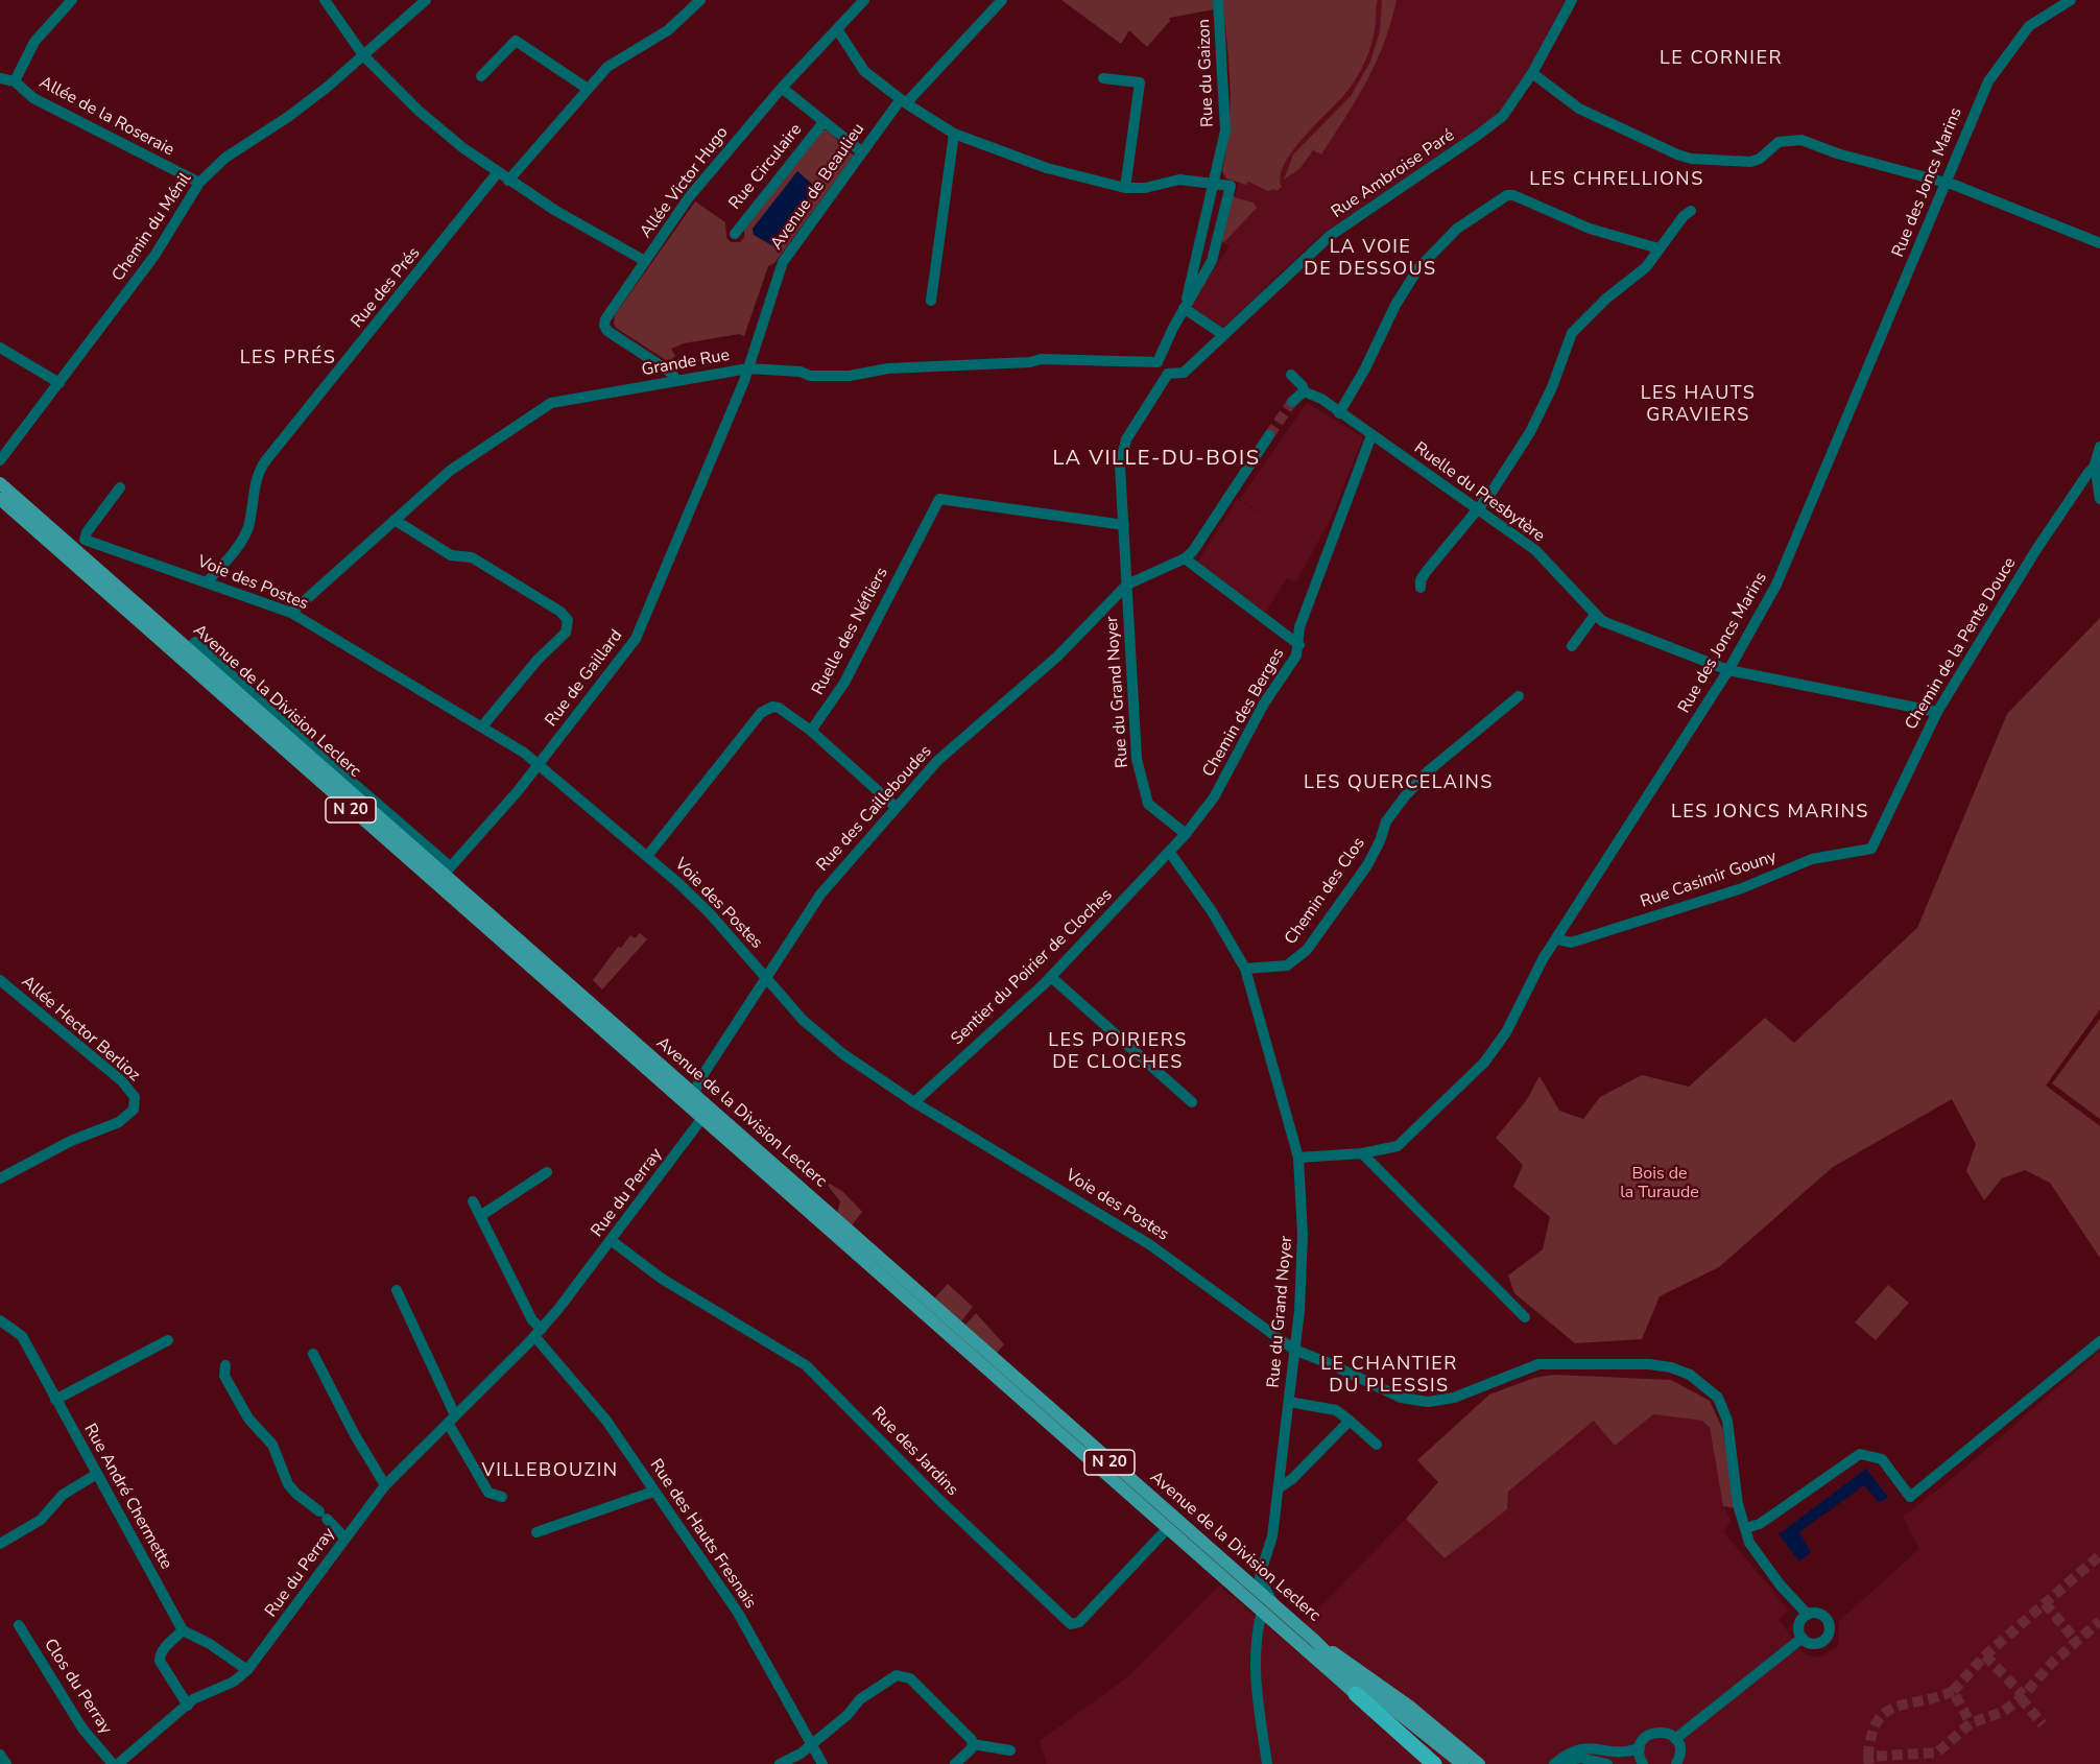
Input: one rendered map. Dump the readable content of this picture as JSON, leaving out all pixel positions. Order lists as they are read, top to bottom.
{
  "streets": {
    "highway": ["Avenue de la Division Leclerc", "N 20"],
    "street": [
      "Rue du Gaizon",
      "Allée de la Roseraie",
      "Rue Circulaire",
      "Rue Ambroise Paré",
      "Allée Victor Hugo",
      "Rue des Joncs Marins",
      "Avenue de Beaulieu",
      "Chemin du Ménil",
      "Rue des Prés",
      "Grande Rue",
      "Ruelle du Presbytère",
      "Voie des Postes",
      "Ruelle des Néfliers",
      "Chemin de la Pente Douce",
      "Rue de Gaillard",
      "Rue du Grand Noyer",
      "Chemin des Berges",
      "Rue des Cailleboudes",
      "Rue Casimir Gouny",
      "Chemin des Clos",
      "Sentier du Poirier de Cloches",
      "Allée Hector Berlioz",
      "Rue du Perray",
      "Rue des Jardins",
      "Rue André Chermette",
      "Rue des Hauts Fresnais",
      "Clos du Perray"
    ]
  },
  "crossings": [
    ["Rue du Gaizon", "Grande Rue"],
    ["Allée de la Roseraie", "Chemin du Ménil"],
    ["Rue Ambroise Paré", "Rue du Grand Noyer"],
    ["Allée Victor Hugo", "Grande Rue"],
    ["Rue des Joncs Marins", "Ruelle du Presbytère"],
    ["Rue des Joncs Marins", "Rue du Grand Noyer"],
    ["Rue des Joncs Marins", "Rue Casimir Gouny"],
    ["Avenue de Beaulieu", "Grande Rue"],
    ["Avenue de Beaulieu", "Rue de Gaillard"],
    ["Rue des Prés", "Voie des Postes"],
    ["Grande Rue", "Voie des Postes"],
    ["Grande Rue", "Rue de Gaillard"],
    ["Ruelle du Presbytère", "Chemin de la Pente Douce"],
    ["Ruelle du Presbytère", "Chemin des Berges"],
    ["Voie des Postes", "Rue de Gaillard"],
    ["Voie des Postes", "Rue du Grand Noyer"],
    ["Voie des Postes", "Avenue de la Division Leclerc"],
    ["Voie des Postes", "Rue des Cailleboudes"],
    ["Voie des Postes", "Sentier du Poirier de Cloches"],
    ["Ruelle des Néfliers", "Rue du Grand Noyer"],
    ["Chemin de la Pente Douce", "Rue Casimir Gouny"],
    ["Rue de Gaillard", "Avenue de la Division Leclerc"],
    ["Rue du Grand Noyer", "Avenue de la Division Leclerc"],
    ["Rue du Grand Noyer", "Chemin des Berges"],
    ["Rue du Grand Noyer", "Rue des Cailleboudes"],
    ["Rue du Grand Noyer", "Chemin des Clos"],
    ["Rue du Grand Noyer", "Sentier du Poirier de Cloches"],
    ["Avenue de la Division Leclerc", "Rue des Cailleboudes"],
    ["Avenue de la Division Leclerc", "Rue du Perray"],
    ["Avenue de la Division Leclerc", "Rue des Jardins"],
    ["Chemin des Berges", "Sentier du Poirier de Cloches"],
    ["Rue du Perray", "Rue des Jardins"],
    ["Rue du Perray", "Rue des Hauts Fresnais"]
  ],
  "districts": [
    "LE CORNIER",
    "LES CHRELLIONS",
    "LA VOIE DE DESSOUS",
    "LES PRÉS",
    "LES HAUTS GRAVIERS",
    "LA VILLE-DU-BOIS",
    "LES QUERCELAINS",
    "LES JONCS MARINS",
    "LES POIRIERS DE CLOCHES",
    "LE CHANTIER DU PLESSIS",
    "VILLEBOUZIN"
  ],
  "parks": ["Bois de la Turaude"]
}
